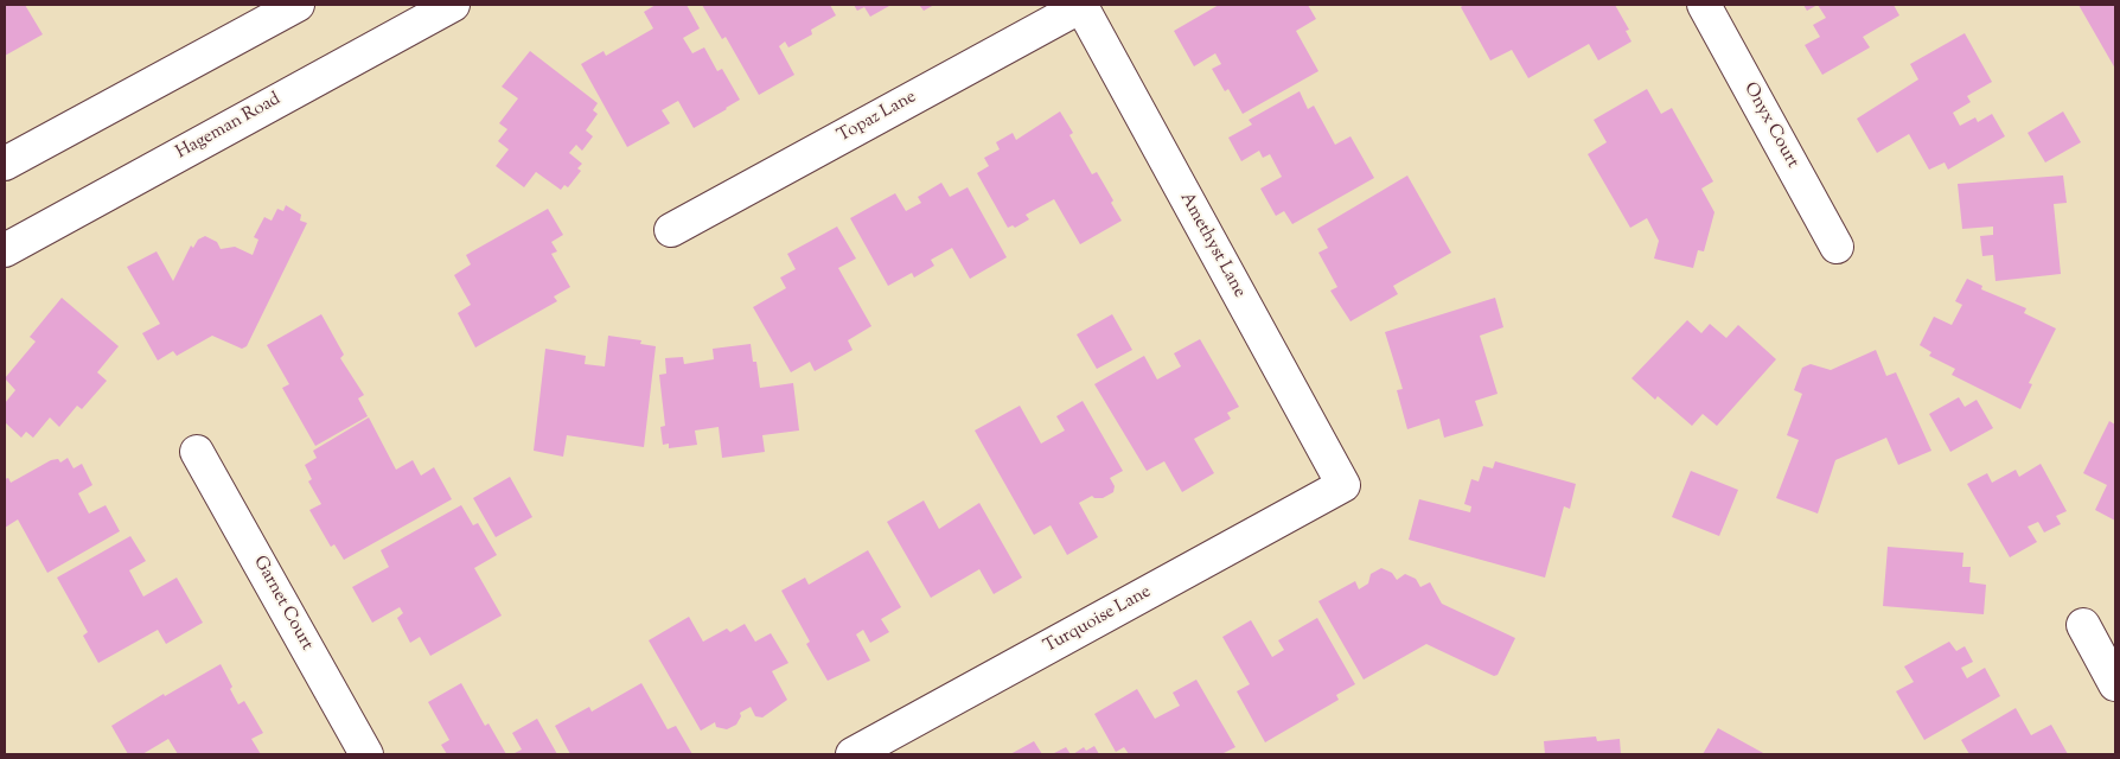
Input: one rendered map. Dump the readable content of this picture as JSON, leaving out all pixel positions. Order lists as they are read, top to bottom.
{
  "streets": {
    "street": [
      "Topaz Lane",
      "Onyx Court",
      "Hageman Road",
      "Amethyst Lane",
      "Garnet Court",
      "Turquoise Lane"
    ]
  },
  "crossings": [
    ["Topaz Lane", "Amethyst Lane"],
    ["Amethyst Lane", "Turquoise Lane"]
  ]
}
